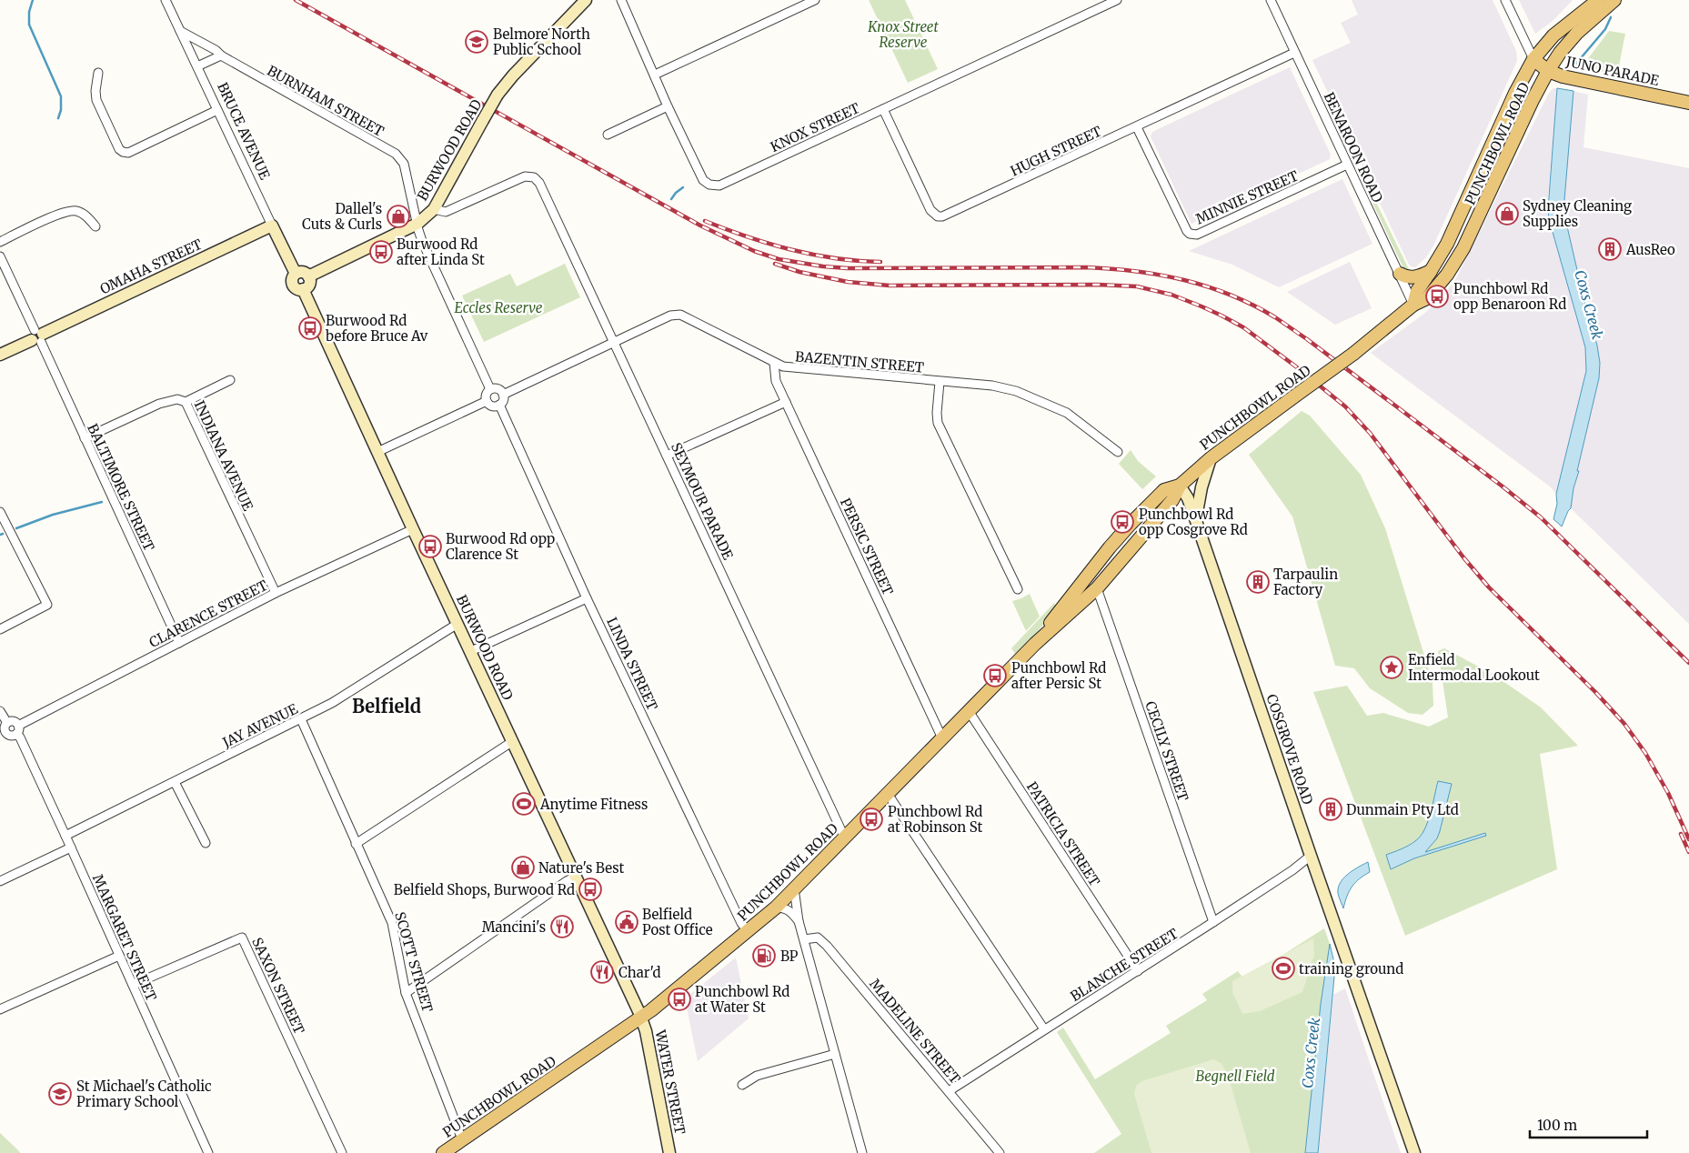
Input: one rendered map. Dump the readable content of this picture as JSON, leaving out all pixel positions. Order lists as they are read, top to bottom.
{
  "streets": {
    "main road": [
      "JUNO PARADE",
      "BRUCE AVENUE",
      "PUNCHBOWL ROAD",
      "BURWOOD ROAD",
      "OMAHA STREET",
      "COSGROVE ROAD",
      "WATER STREET"
    ],
    "street": [
      "BURNHAM STREET",
      "KNOX STREET",
      "BENAROON ROAD",
      "HUGH STREET",
      "MINNIE STREET",
      "BAZENTIN STREET",
      "INDIANA AVENUE",
      "BALTIMORE STREET",
      "SEYMOUR PARADE",
      "PERSIC STREET",
      "CLARENCE STREET",
      "LINDA STREET",
      "JAY AVENUE",
      "CECILY STREET",
      "PATRICIA STREET",
      "MARGARET STREET",
      "SCOTT STREET",
      "BLANCHE STREET",
      "SAXON STREET",
      "MADELINE STREET"
    ]
  },
  "crossings": [
    ["JUNO PARADE", "PUNCHBOWL ROAD"],
    ["BURNHAM STREET", "BRUCE AVENUE"],
    ["BURNHAM STREET", "BURWOOD ROAD"],
    ["KNOX STREET", "HUGH STREET"],
    ["BRUCE AVENUE", "BURWOOD ROAD"],
    ["BRUCE AVENUE", "OMAHA STREET"],
    ["PUNCHBOWL ROAD", "BENAROON ROAD"],
    ["PUNCHBOWL ROAD", "BURWOOD ROAD"],
    ["PUNCHBOWL ROAD", "SEYMOUR PARADE"],
    ["PUNCHBOWL ROAD", "PERSIC STREET"],
    ["PUNCHBOWL ROAD", "LINDA STREET"],
    ["PUNCHBOWL ROAD", "COSGROVE ROAD"],
    ["PUNCHBOWL ROAD", "CECILY STREET"],
    ["PUNCHBOWL ROAD", "PATRICIA STREET"],
    ["PUNCHBOWL ROAD", "SCOTT STREET"],
    ["PUNCHBOWL ROAD", "WATER STREET"],
    ["BENAROON ROAD", "HUGH STREET"],
    ["BENAROON ROAD", "MINNIE STREET"],
    ["BURWOOD ROAD", "SEYMOUR PARADE"],
    ["BURWOOD ROAD", "CLARENCE STREET"],
    ["BURWOOD ROAD", "JAY AVENUE"],
    ["BURWOOD ROAD", "WATER STREET"],
    ["HUGH STREET", "MINNIE STREET"],
    ["OMAHA STREET", "BALTIMORE STREET"],
    ["BAZENTIN STREET", "SEYMOUR PARADE"],
    ["BAZENTIN STREET", "PERSIC STREET"],
    ["BAZENTIN STREET", "LINDA STREET"],
    ["INDIANA AVENUE", "BALTIMORE STREET"],
    ["INDIANA AVENUE", "CLARENCE STREET"],
    ["BALTIMORE STREET", "CLARENCE STREET"],
    ["CLARENCE STREET", "MARGARET STREET"],
    ["JAY AVENUE", "MARGARET STREET"],
    ["JAY AVENUE", "SCOTT STREET"],
    ["COSGROVE ROAD", "BLANCHE STREET"],
    ["CECILY STREET", "BLANCHE STREET"],
    ["PATRICIA STREET", "BLANCHE STREET"],
    ["MARGARET STREET", "SAXON STREET"],
    ["BLANCHE STREET", "MADELINE STREET"]
  ],
  "districts": ["Belfield"],
  "water": ["Coxs Creek"],
  "parks": ["Knox Street Reserve", "Eccles Reserve", "Begnell Field"],
  "places": {
    "school or university": ["Belmore North Public School", "St Michael's Catholic Primary School"],
    "shop": ["Sydney Cleaning Supplies", "Dallel's Cuts & Curls", "Nature's Best"],
    "building": ["AusReo", "Tarpaulin Factory", "Dunmain Pty Ltd"],
    "bus stop": [
      "Burwood Rd after Linda St",
      "Punchbowl Rd opp Benaroon Rd",
      "Burwood Rd before Bruce Av",
      "Punchbowl Rd opp Cosgrove Rd",
      "Burwood Rd opp Clarence St",
      "Punchbowl Rd after Persic St",
      "Punchbowl Rd at Robinson St",
      "Belfield Shops, Burwood Rd",
      "Punchbowl Rd at Water St"
    ],
    "place": ["Enfield Intermodal Lookout"],
    "sports": ["Anytime Fitness", "training ground"],
    "public building": ["Belfield Post Office"],
    "restaurant": ["Mancini's", "Char'd"],
    "fuel station": ["BP"]
  },
  "scale_bar": "100 m"
}
